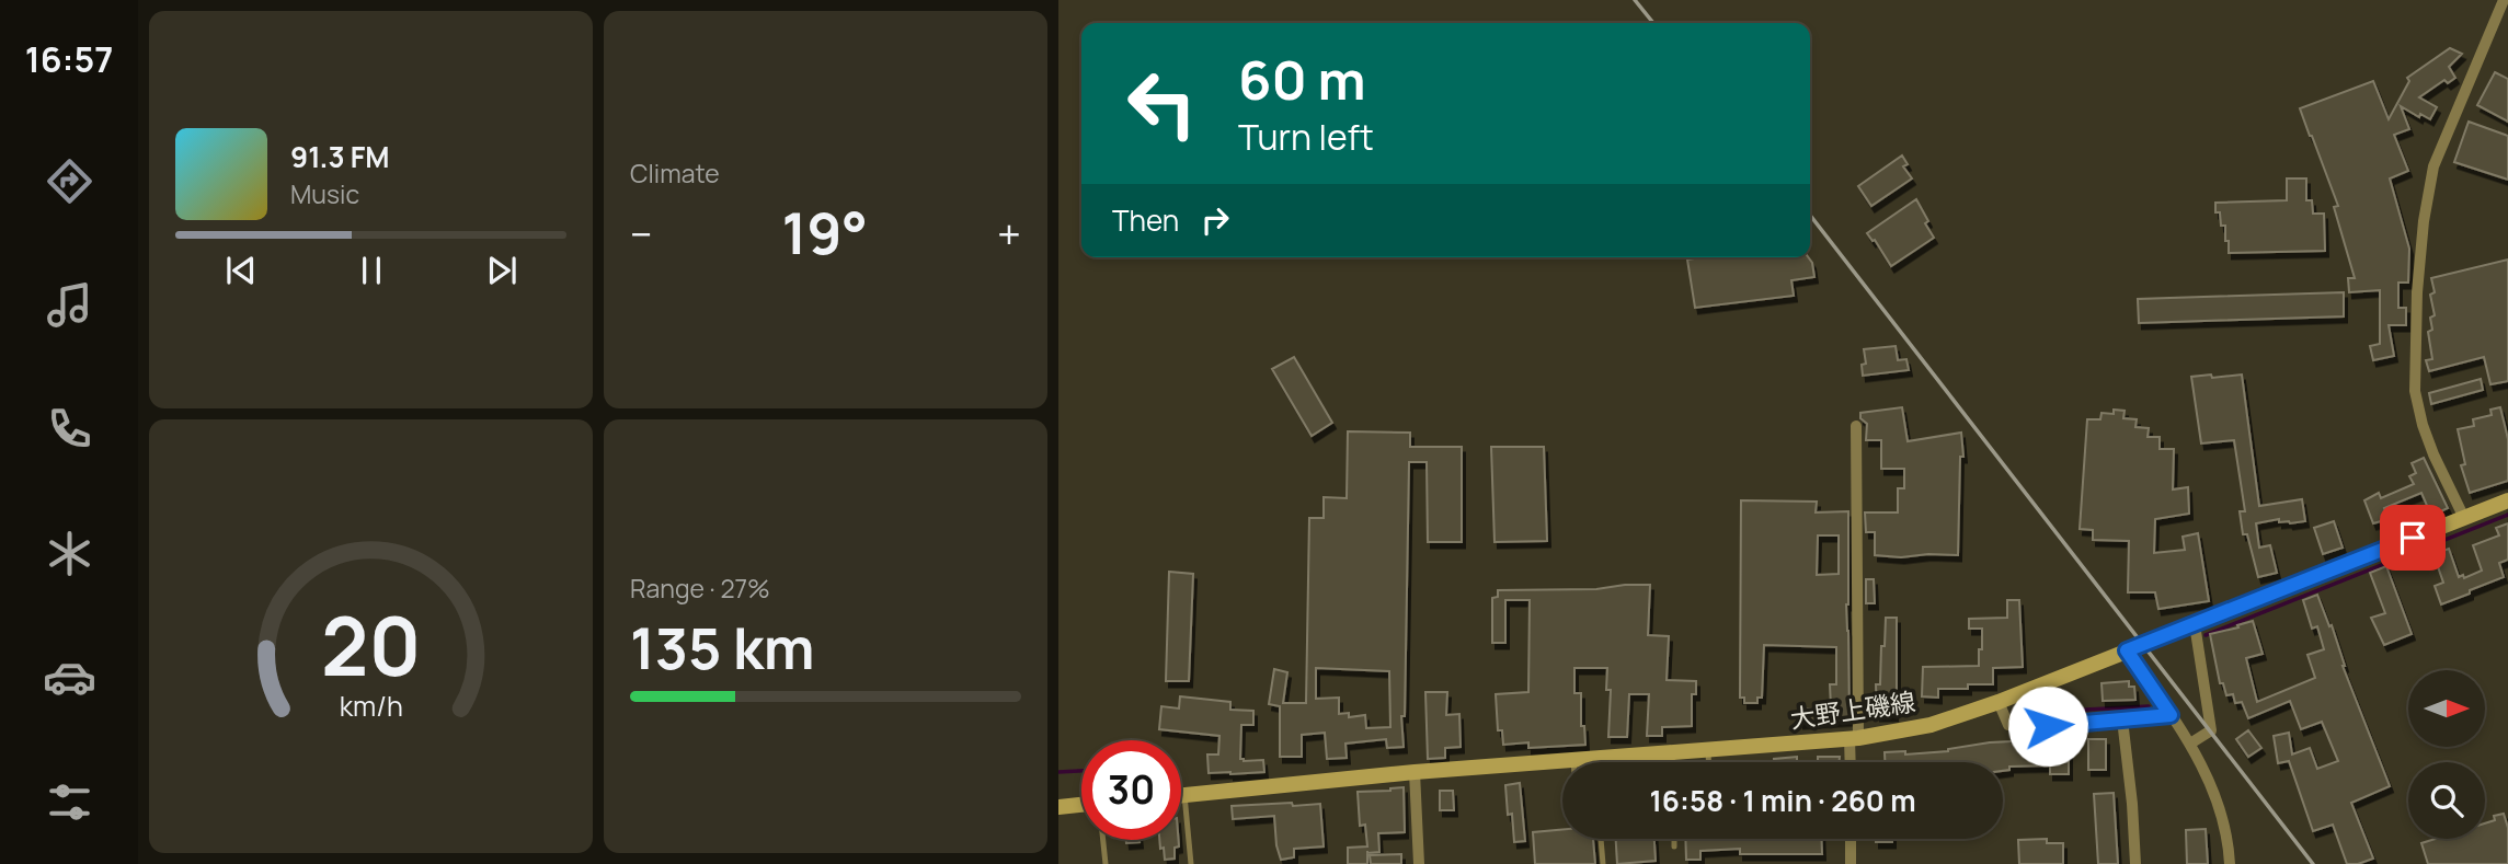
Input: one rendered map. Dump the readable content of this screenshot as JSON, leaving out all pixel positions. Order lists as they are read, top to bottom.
{
  "streets": {
    "main road": ["大野上磯線"]
  },
  "north": "right",
  "page": {
    "tabs": "16:57",
    "tile": [
      "Climate",
      ["Range · 27%", "135 km"]
    ],
    "turn": ["60 m", "Turn left"],
    "song": ["91.3 FM", "Music"],
    "then": "Then",
    "heat": ["−", "19°", "+"],
    "limit": "30",
    "trip": "16:58 · 1 min · 260 m",
    "gauge": ["20", "km/h"]
  }
}
